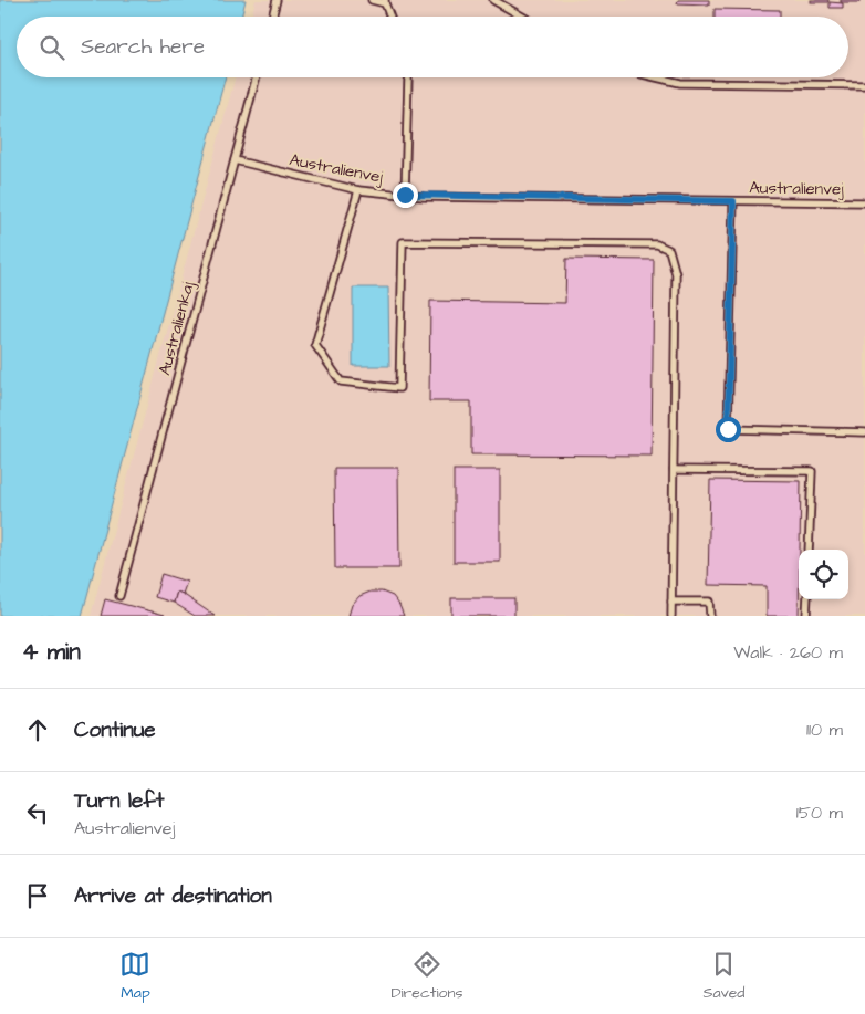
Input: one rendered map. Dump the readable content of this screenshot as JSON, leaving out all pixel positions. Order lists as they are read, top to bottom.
{
  "streets": {
    "lane": ["Australienvej", "Australienkaj"]
  },
  "crossings": [
    ["Australienvej", "Australienkaj"]
  ],
  "page": {
    "search": "Search here",
    "heading": ["4 min", "Walk · 260 m"],
    "list": [
      ["Continue", "110 m"],
      ["Turn left", "Australienvej", "150 m"],
      "Arrive at destination"
    ],
    "nav": ["Map", "Directions", "Saved"]
  }
}
